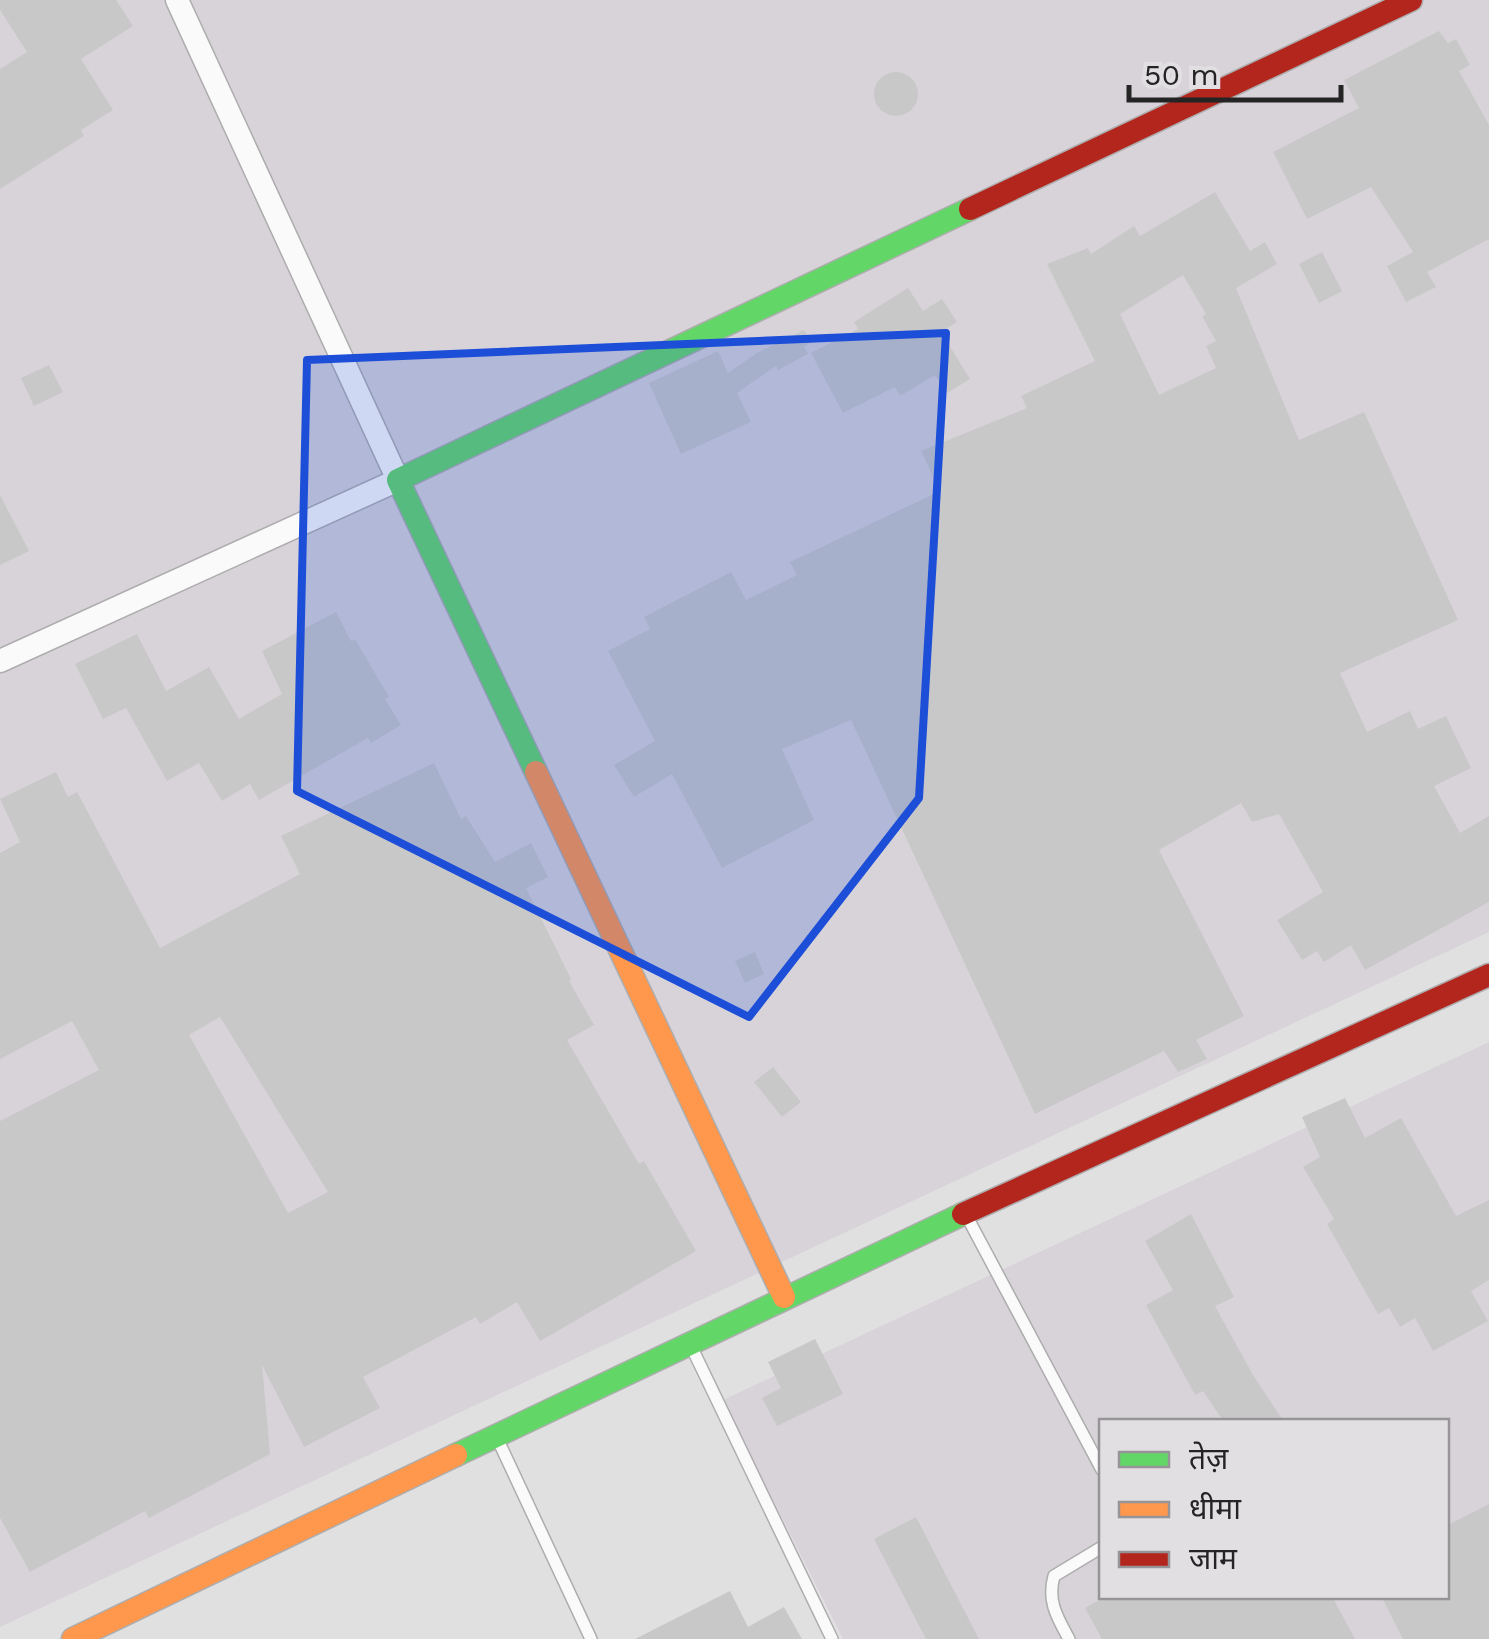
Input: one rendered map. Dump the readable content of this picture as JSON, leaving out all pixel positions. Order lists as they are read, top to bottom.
{
  "legend": ["तेज़", "धीमा", "जाम"],
  "scale_bar": "50 m"
}
